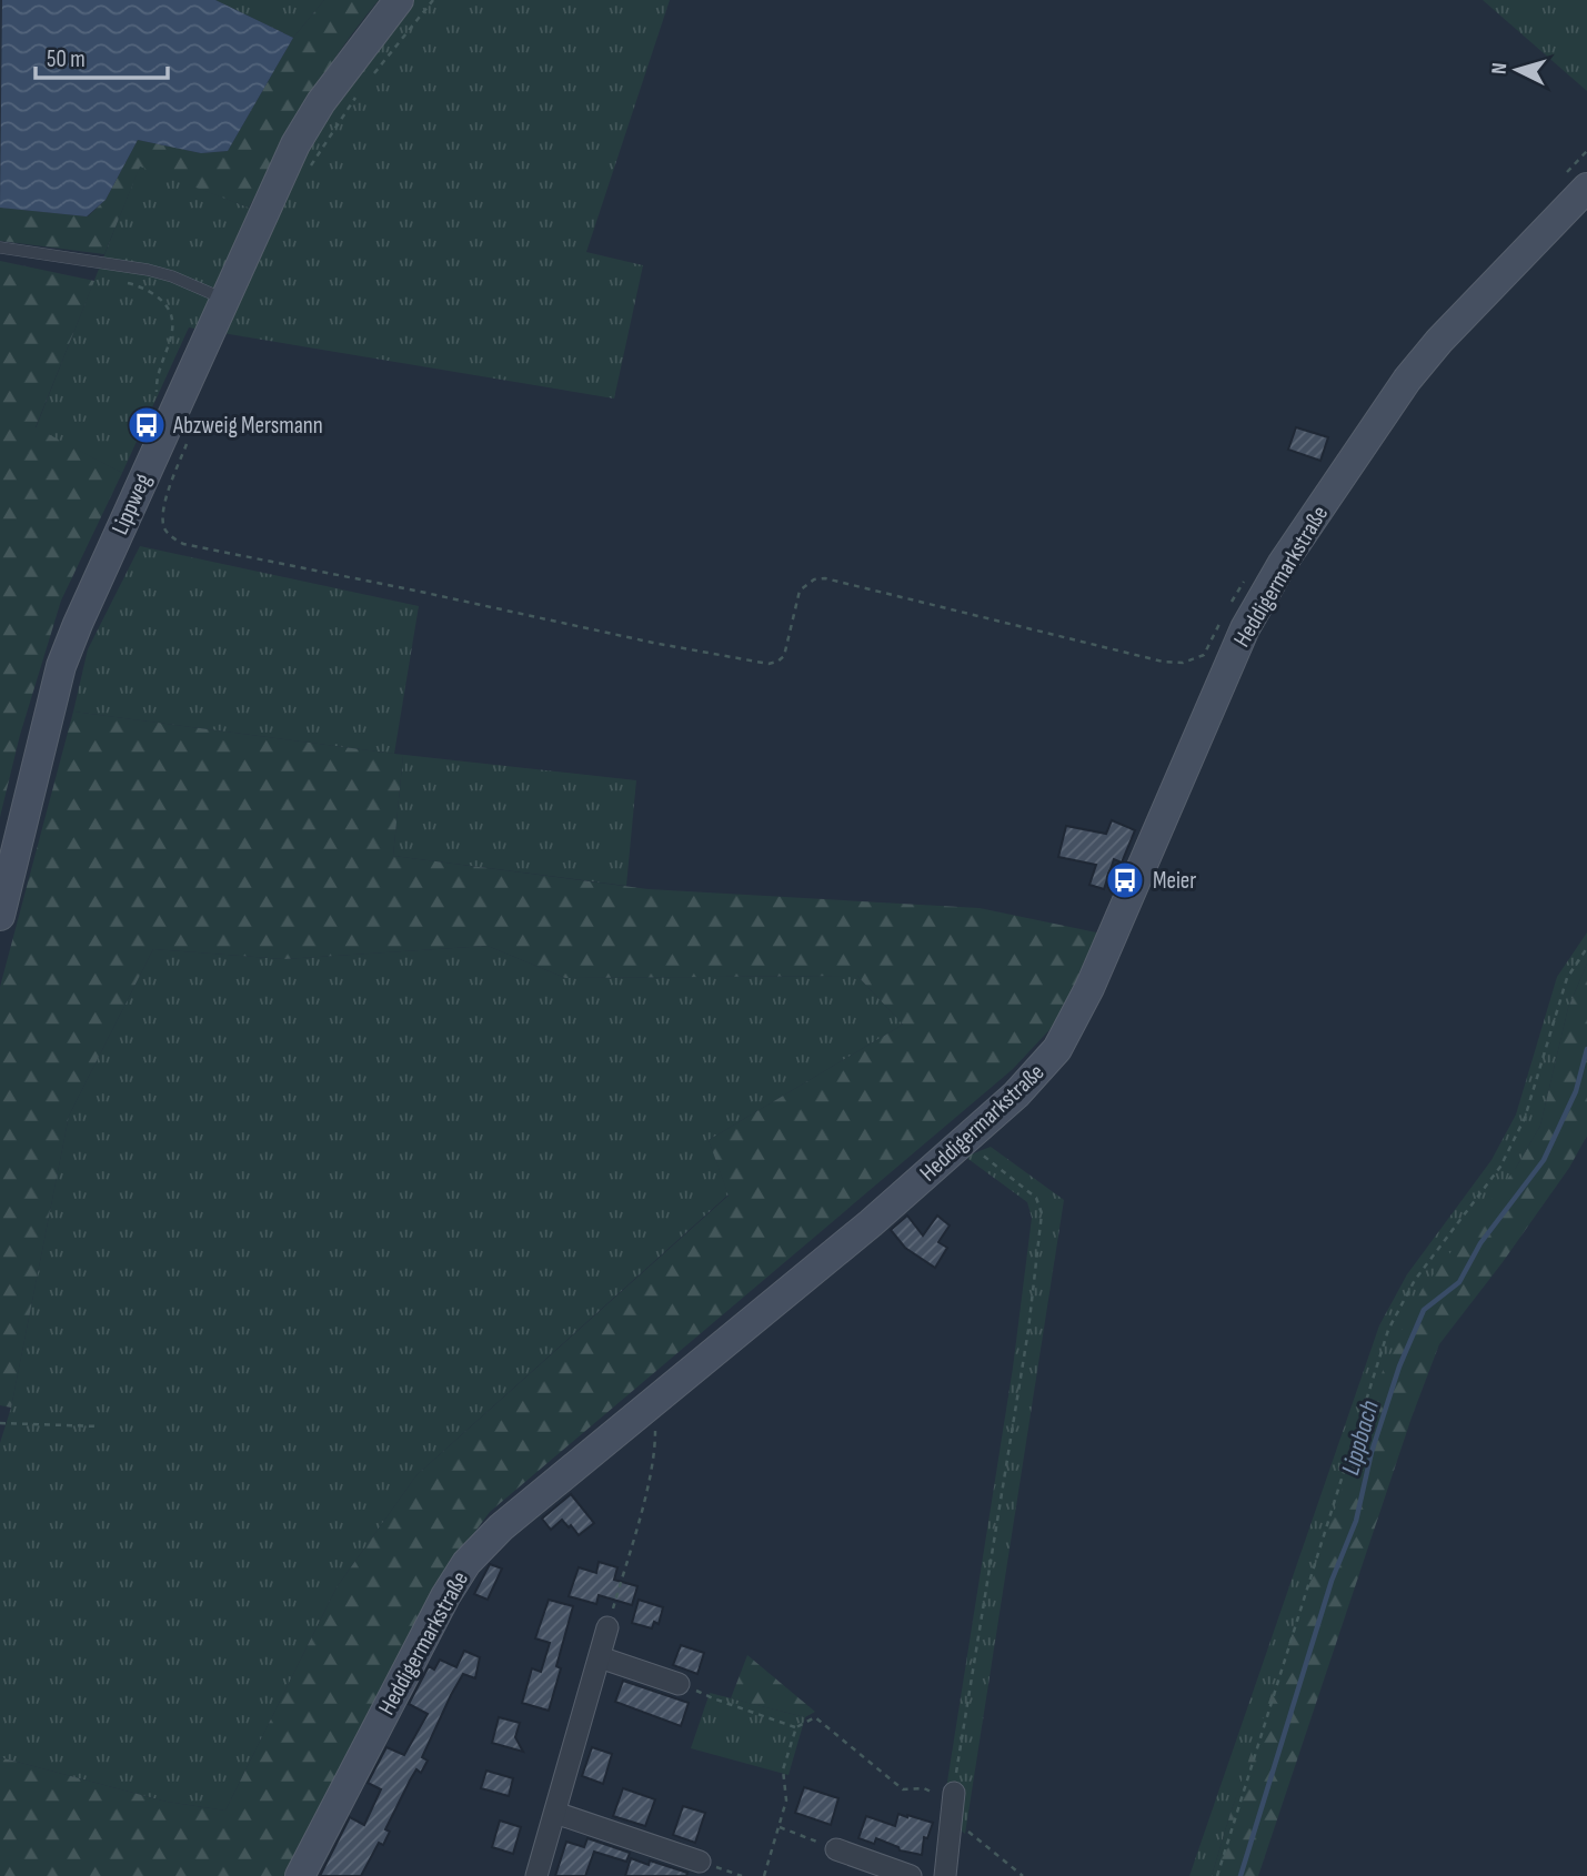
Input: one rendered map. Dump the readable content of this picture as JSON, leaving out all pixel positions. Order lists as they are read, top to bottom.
{
  "streets": {
    "street": ["Lippweg", "Heddigermarkstraße"]
  },
  "water": ["Lippbach"],
  "places": {
    "bus stop": ["Abzweig Mersmann", "Meier"]
  },
  "scale_bar": "50 m",
  "north": "left"
}
